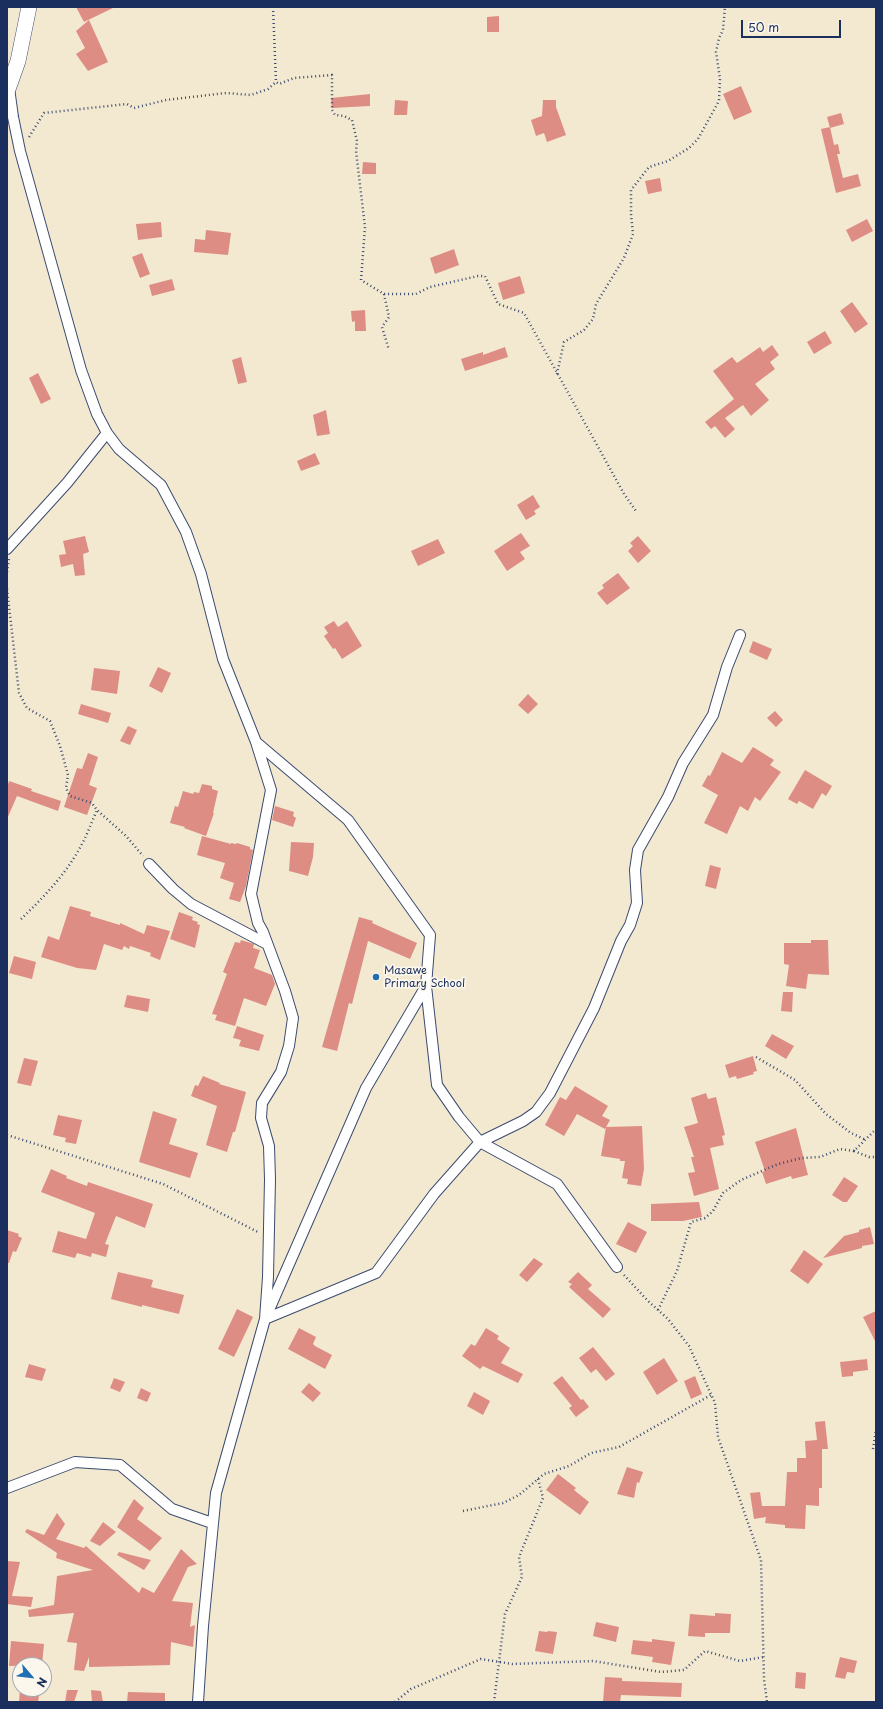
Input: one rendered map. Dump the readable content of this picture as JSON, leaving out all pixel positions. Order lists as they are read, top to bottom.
{
  "places": ["Masawe Primary School"],
  "scale_bar": "50 m",
  "north": "bottom right"
}
